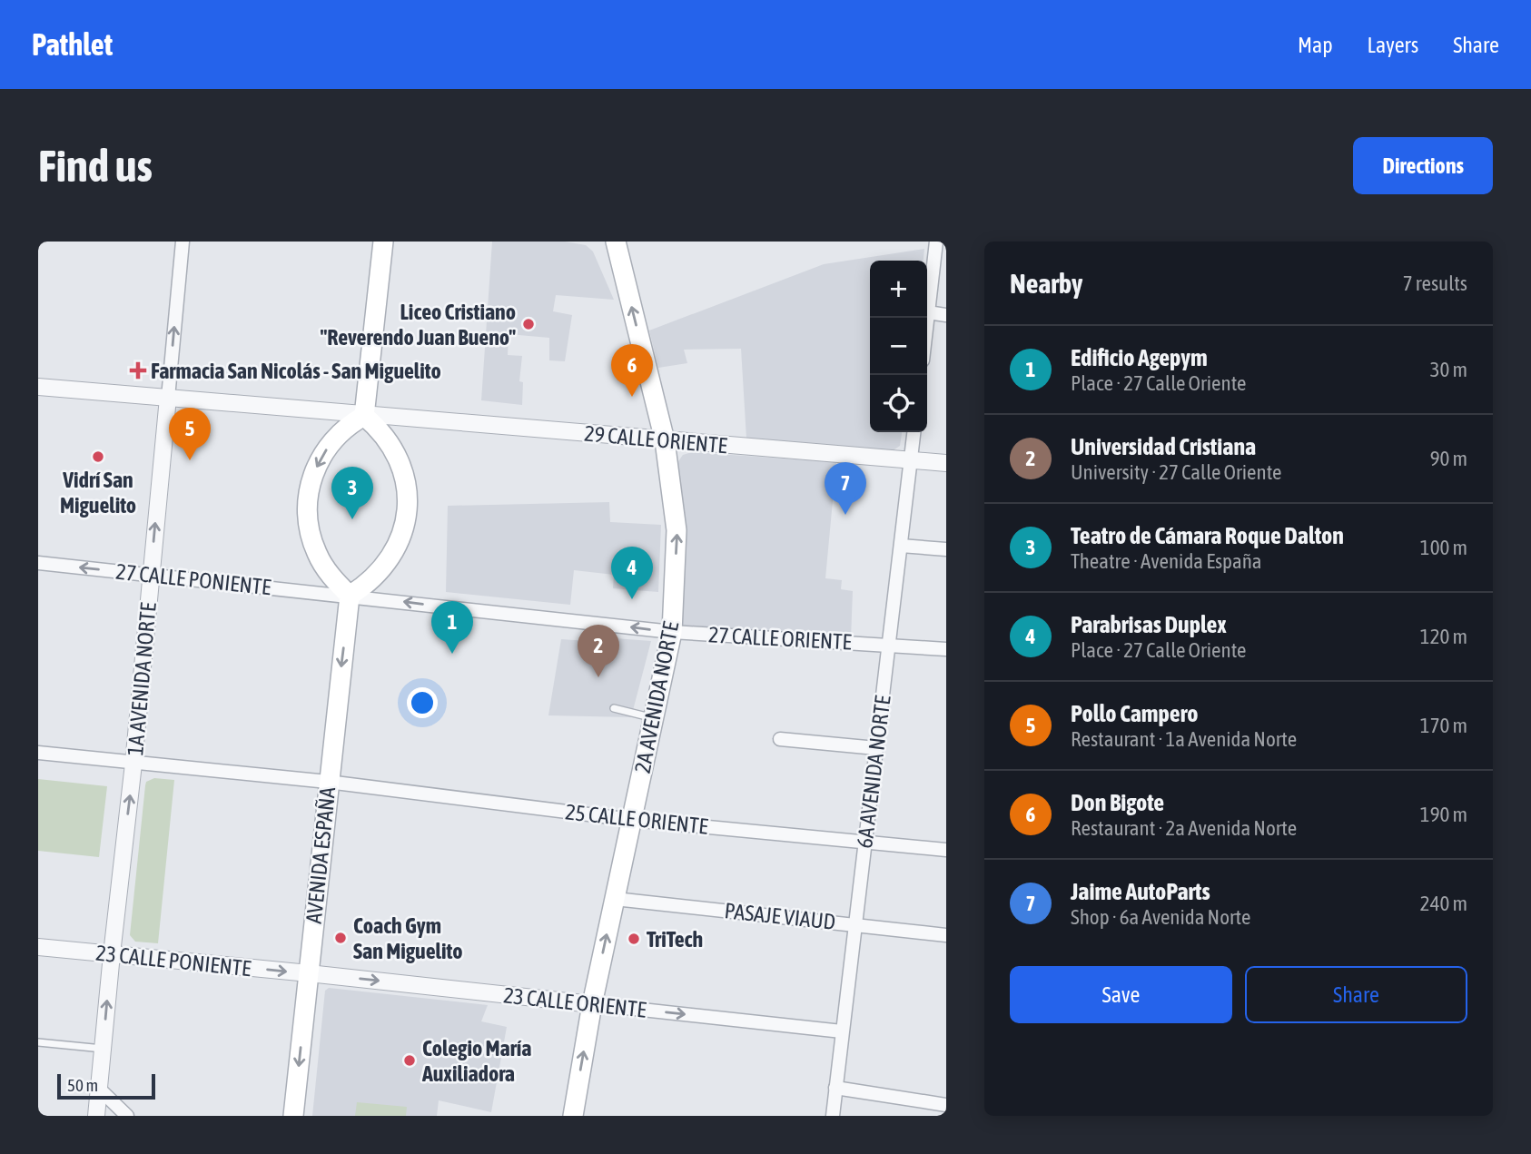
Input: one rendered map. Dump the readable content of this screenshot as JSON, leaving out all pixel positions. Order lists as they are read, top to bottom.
{
  "streets": {
    "main road": ["2A AVENIDA NORTE", "AVENIDA ESPAÑA"],
    "street": [
      "29 CALLE ORIENTE",
      "27 CALLE PONIENTE",
      "27 CALLE ORIENTE",
      "1A AVENIDA NORTE",
      "6A AVENIDA NORTE",
      "25 CALLE ORIENTE",
      "PASAJE VIAUD",
      "23 CALLE PONIENTE",
      "23 CALLE ORIENTE"
    ]
  },
  "crossings": [
    ["29 CALLE ORIENTE", "1A AVENIDA NORTE"],
    ["29 CALLE ORIENTE", "2A AVENIDA NORTE"],
    ["29 CALLE ORIENTE", "6A AVENIDA NORTE"],
    ["27 CALLE PONIENTE", "27 CALLE ORIENTE"],
    ["27 CALLE PONIENTE", "1A AVENIDA NORTE"],
    ["27 CALLE PONIENTE", "AVENIDA ESPAÑA"],
    ["27 CALLE ORIENTE", "2A AVENIDA NORTE"],
    ["27 CALLE ORIENTE", "6A AVENIDA NORTE"],
    ["27 CALLE ORIENTE", "AVENIDA ESPAÑA"],
    ["1A AVENIDA NORTE", "25 CALLE ORIENTE"],
    ["1A AVENIDA NORTE", "23 CALLE PONIENTE"],
    ["2A AVENIDA NORTE", "25 CALLE ORIENTE"],
    ["2A AVENIDA NORTE", "PASAJE VIAUD"],
    ["2A AVENIDA NORTE", "23 CALLE ORIENTE"],
    ["6A AVENIDA NORTE", "25 CALLE ORIENTE"],
    ["6A AVENIDA NORTE", "PASAJE VIAUD"],
    ["6A AVENIDA NORTE", "23 CALLE ORIENTE"],
    ["25 CALLE ORIENTE", "AVENIDA ESPAÑA"],
    ["AVENIDA ESPAÑA", "23 CALLE PONIENTE"],
    ["AVENIDA ESPAÑA", "23 CALLE ORIENTE"],
    ["23 CALLE PONIENTE", "23 CALLE ORIENTE"]
  ],
  "one_way": [
    "27 CALLE PONIENTE",
    "27 CALLE ORIENTE",
    "1A AVENIDA NORTE",
    "2A AVENIDA NORTE",
    "AVENIDA ESPAÑA",
    "23 CALLE PONIENTE",
    "23 CALLE ORIENTE"
  ],
  "places": {
    "other": [
      "Liceo Cristiano \"Reverendo Juan Bueno\"",
      "Vidrí San Miguelito",
      "Coach Gym San Miguelito",
      "TriTech",
      "Colegio María Auxiliadora"
    ],
    "health": ["Farmacia San Nicolás - San Miguelito"]
  },
  "scale_bar": "50 m",
  "page": {
    "header": "Pathlet",
    "nav": ["Map", "Layers", "Share"],
    "buttons": [
      "Directions",
      ["Save", "Share"]
    ],
    "title": "Find us",
    "heading": ["Nearby", "7 results"],
    "map_buttons": ["+", "−"],
    "list": [
      {
        "mark": "1",
        "name": "Edificio Agepym",
        "note": "Place · 27 Calle Oriente",
        "value": "30 m"
      },
      {
        "mark": "2",
        "name": "Universidad Cristiana",
        "note": "University · 27 Calle Oriente",
        "value": "90 m"
      },
      {
        "mark": "3",
        "name": "Teatro de Cámara Roque Dalton",
        "note": "Theatre · Avenida España",
        "value": "100 m"
      },
      {
        "mark": "4",
        "name": "Parabrisas Duplex",
        "note": "Place · 27 Calle Oriente",
        "value": "120 m"
      },
      {
        "mark": "5",
        "name": "Pollo Campero",
        "note": "Restaurant · 1a Avenida Norte",
        "value": "170 m"
      },
      {
        "mark": "6",
        "name": "Don Bigote",
        "note": "Restaurant · 2a Avenida Norte",
        "value": "190 m"
      },
      {
        "mark": "7",
        "name": "Jaime AutoParts",
        "note": "Shop · 6a Avenida Norte",
        "value": "240 m"
      }
    ],
    "pins": [
      "6",
      "5",
      "7",
      "3",
      "4",
      "1",
      "2"
    ],
    "scale": "50 m"
  }
}
